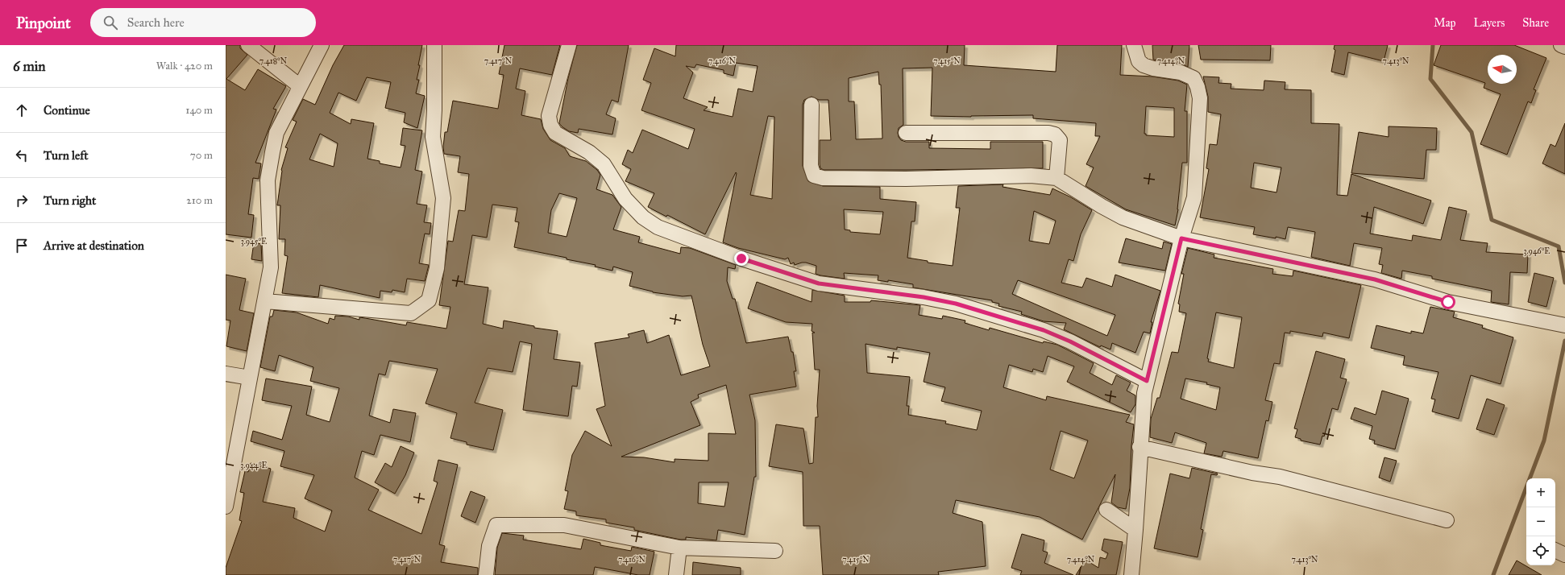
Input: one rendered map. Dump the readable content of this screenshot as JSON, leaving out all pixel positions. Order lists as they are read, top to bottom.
{
  "north": "left",
  "page": {
    "header": "Pinpoint",
    "search": "Search here",
    "nav": ["Map", "Layers", "Share"],
    "heading": ["6 min", "Walk · 420 m"],
    "list": [
      ["Continue", "140 m"],
      ["Turn left", "70 m"],
      ["Turn right", "210 m"],
      "Arrive at destination"
    ],
    "map_buttons": ["+", "−"]
  },
  "coordinates": [
    "7.418°N",
    "7.417°N",
    "7.416°N",
    "7.415°N",
    "7.414°N",
    "7.413°N",
    "3.945°E",
    "3.946°E",
    "3.944°E"
  ]
}
